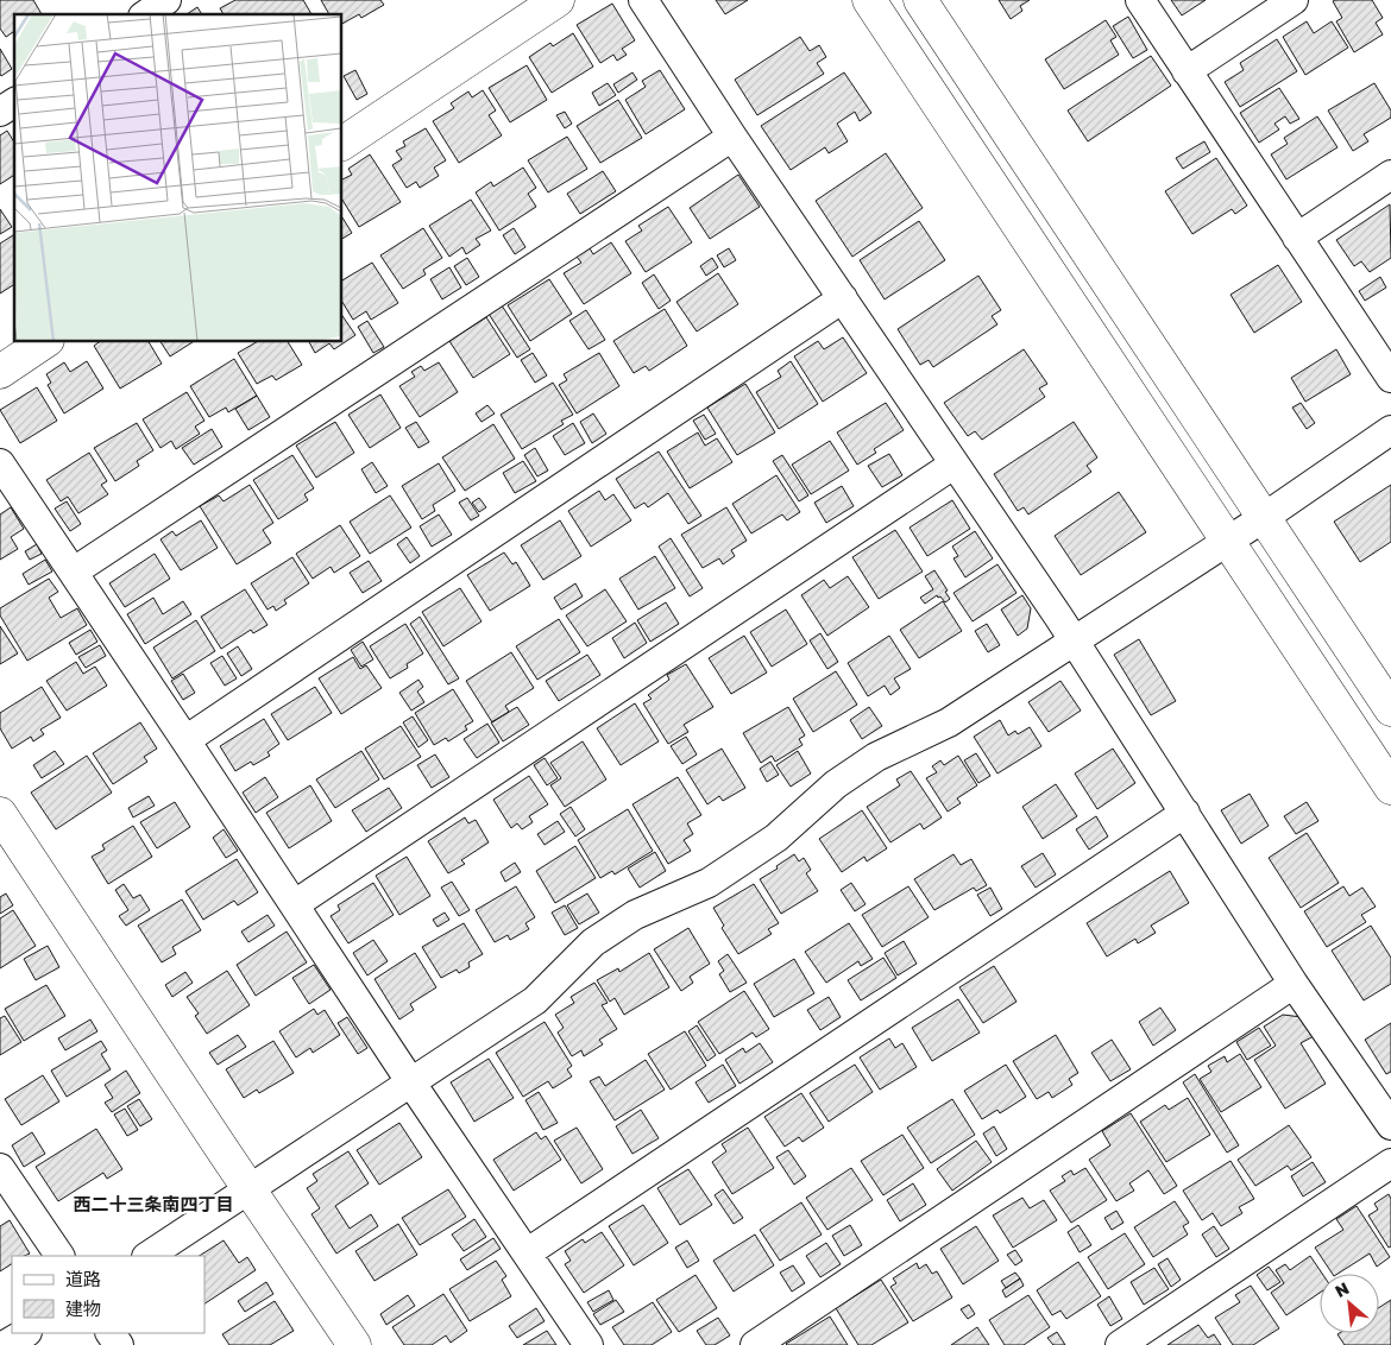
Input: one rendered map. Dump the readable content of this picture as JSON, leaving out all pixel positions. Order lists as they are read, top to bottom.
{
  "districts": ["西二十三条南四丁目"],
  "legend": ["道路", "建物"],
  "north": "top left"
}
